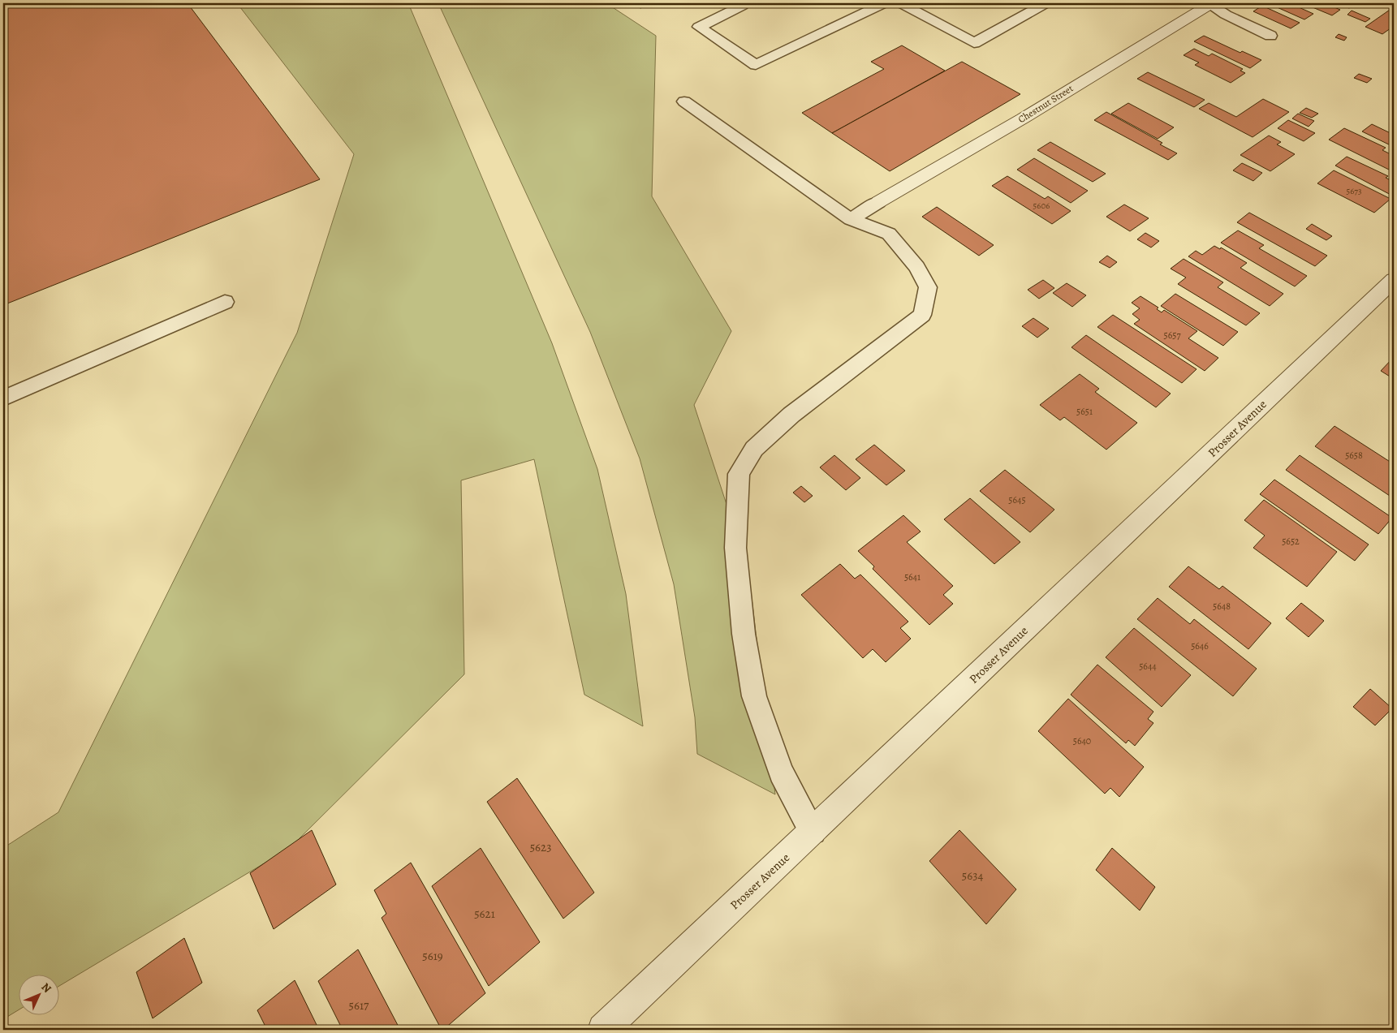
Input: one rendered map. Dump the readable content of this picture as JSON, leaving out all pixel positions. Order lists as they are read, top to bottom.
{
  "streets": {
    "street": ["Chestnut Street", "Prosser Avenue"]
  },
  "house_numbers": [
    "5673",
    "5606",
    "5657",
    "5651",
    "5658",
    "5645",
    "5652",
    "5641",
    "5648",
    "5646",
    "5644",
    "5640",
    "5623",
    "5634",
    "5621",
    "5619",
    "5617"
  ],
  "north": "top right"
}
